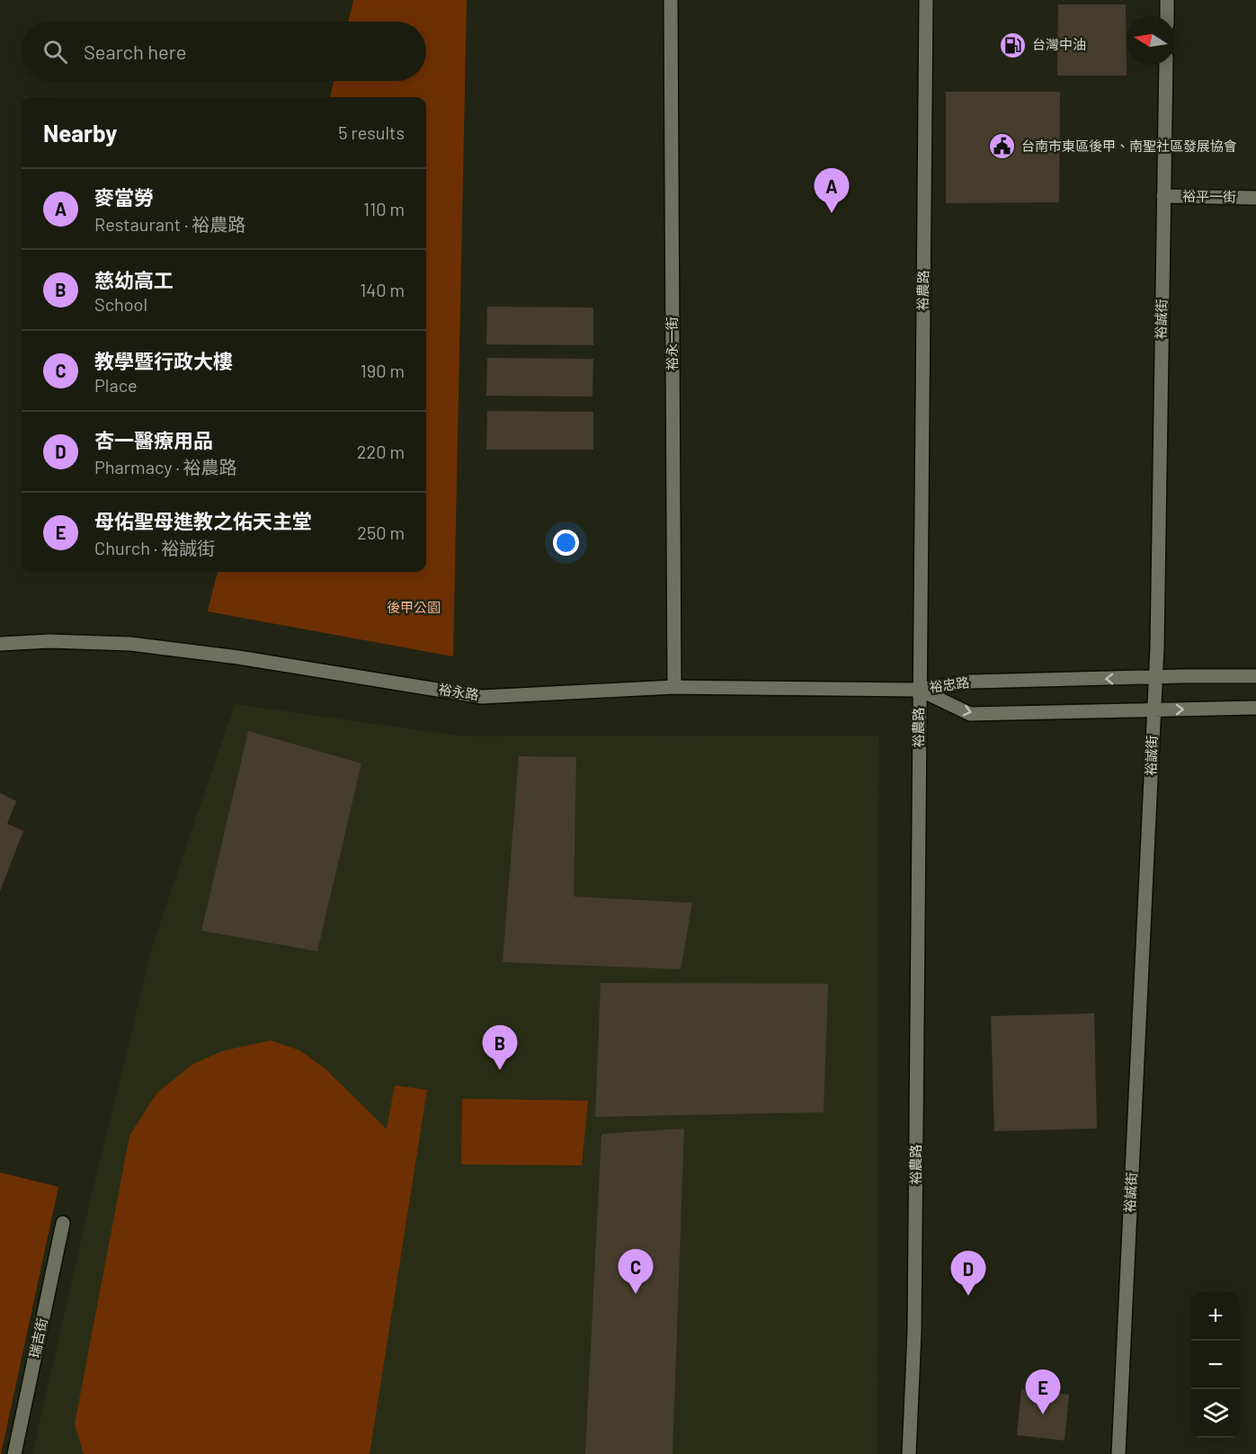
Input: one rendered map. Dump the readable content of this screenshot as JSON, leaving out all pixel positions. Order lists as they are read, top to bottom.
{
  "streets": {
    "street": [
      "裕平一街",
      "裕農路",
      "裕誠街",
      "裕永一街",
      "裕忠路",
      "裕永路",
      "瑞吉街"
    ]
  },
  "crossings": [
    ["裕平一街", "裕誠街"],
    ["裕農路", "裕忠路"],
    ["裕農路", "裕永路"],
    ["裕誠街", "裕忠路"],
    ["裕永一街", "裕永路"],
    ["裕忠路", "裕永路"]
  ],
  "parks": ["後甲公園"],
  "places": {
    "fuel station": ["台灣中油"],
    "public building": ["台南市東區後甲、南聖社區發展協會"]
  },
  "north": "left",
  "page": {
    "search": "Search here",
    "heading": ["Nearby", "5 results"],
    "list": [
      {
        "mark": "A",
        "name": "麥當勞",
        "note": "Restaurant · 裕農路",
        "value": "110 m"
      },
      {
        "mark": "B",
        "name": "慈幼高工",
        "note": "School",
        "value": "140 m"
      },
      {
        "mark": "C",
        "name": "教學暨行政大樓",
        "note": "Place",
        "value": "190 m"
      },
      {
        "mark": "D",
        "name": "杏一醫療用品",
        "note": "Pharmacy · 裕農路",
        "value": "220 m"
      },
      {
        "mark": "E",
        "name": "母佑聖母進教之佑天主堂",
        "note": "Church · 裕誠街",
        "value": "250 m"
      }
    ],
    "pins": [
      "A",
      "B",
      "C",
      "D",
      "E"
    ],
    "map_buttons": ["+", "−"]
  }
}
